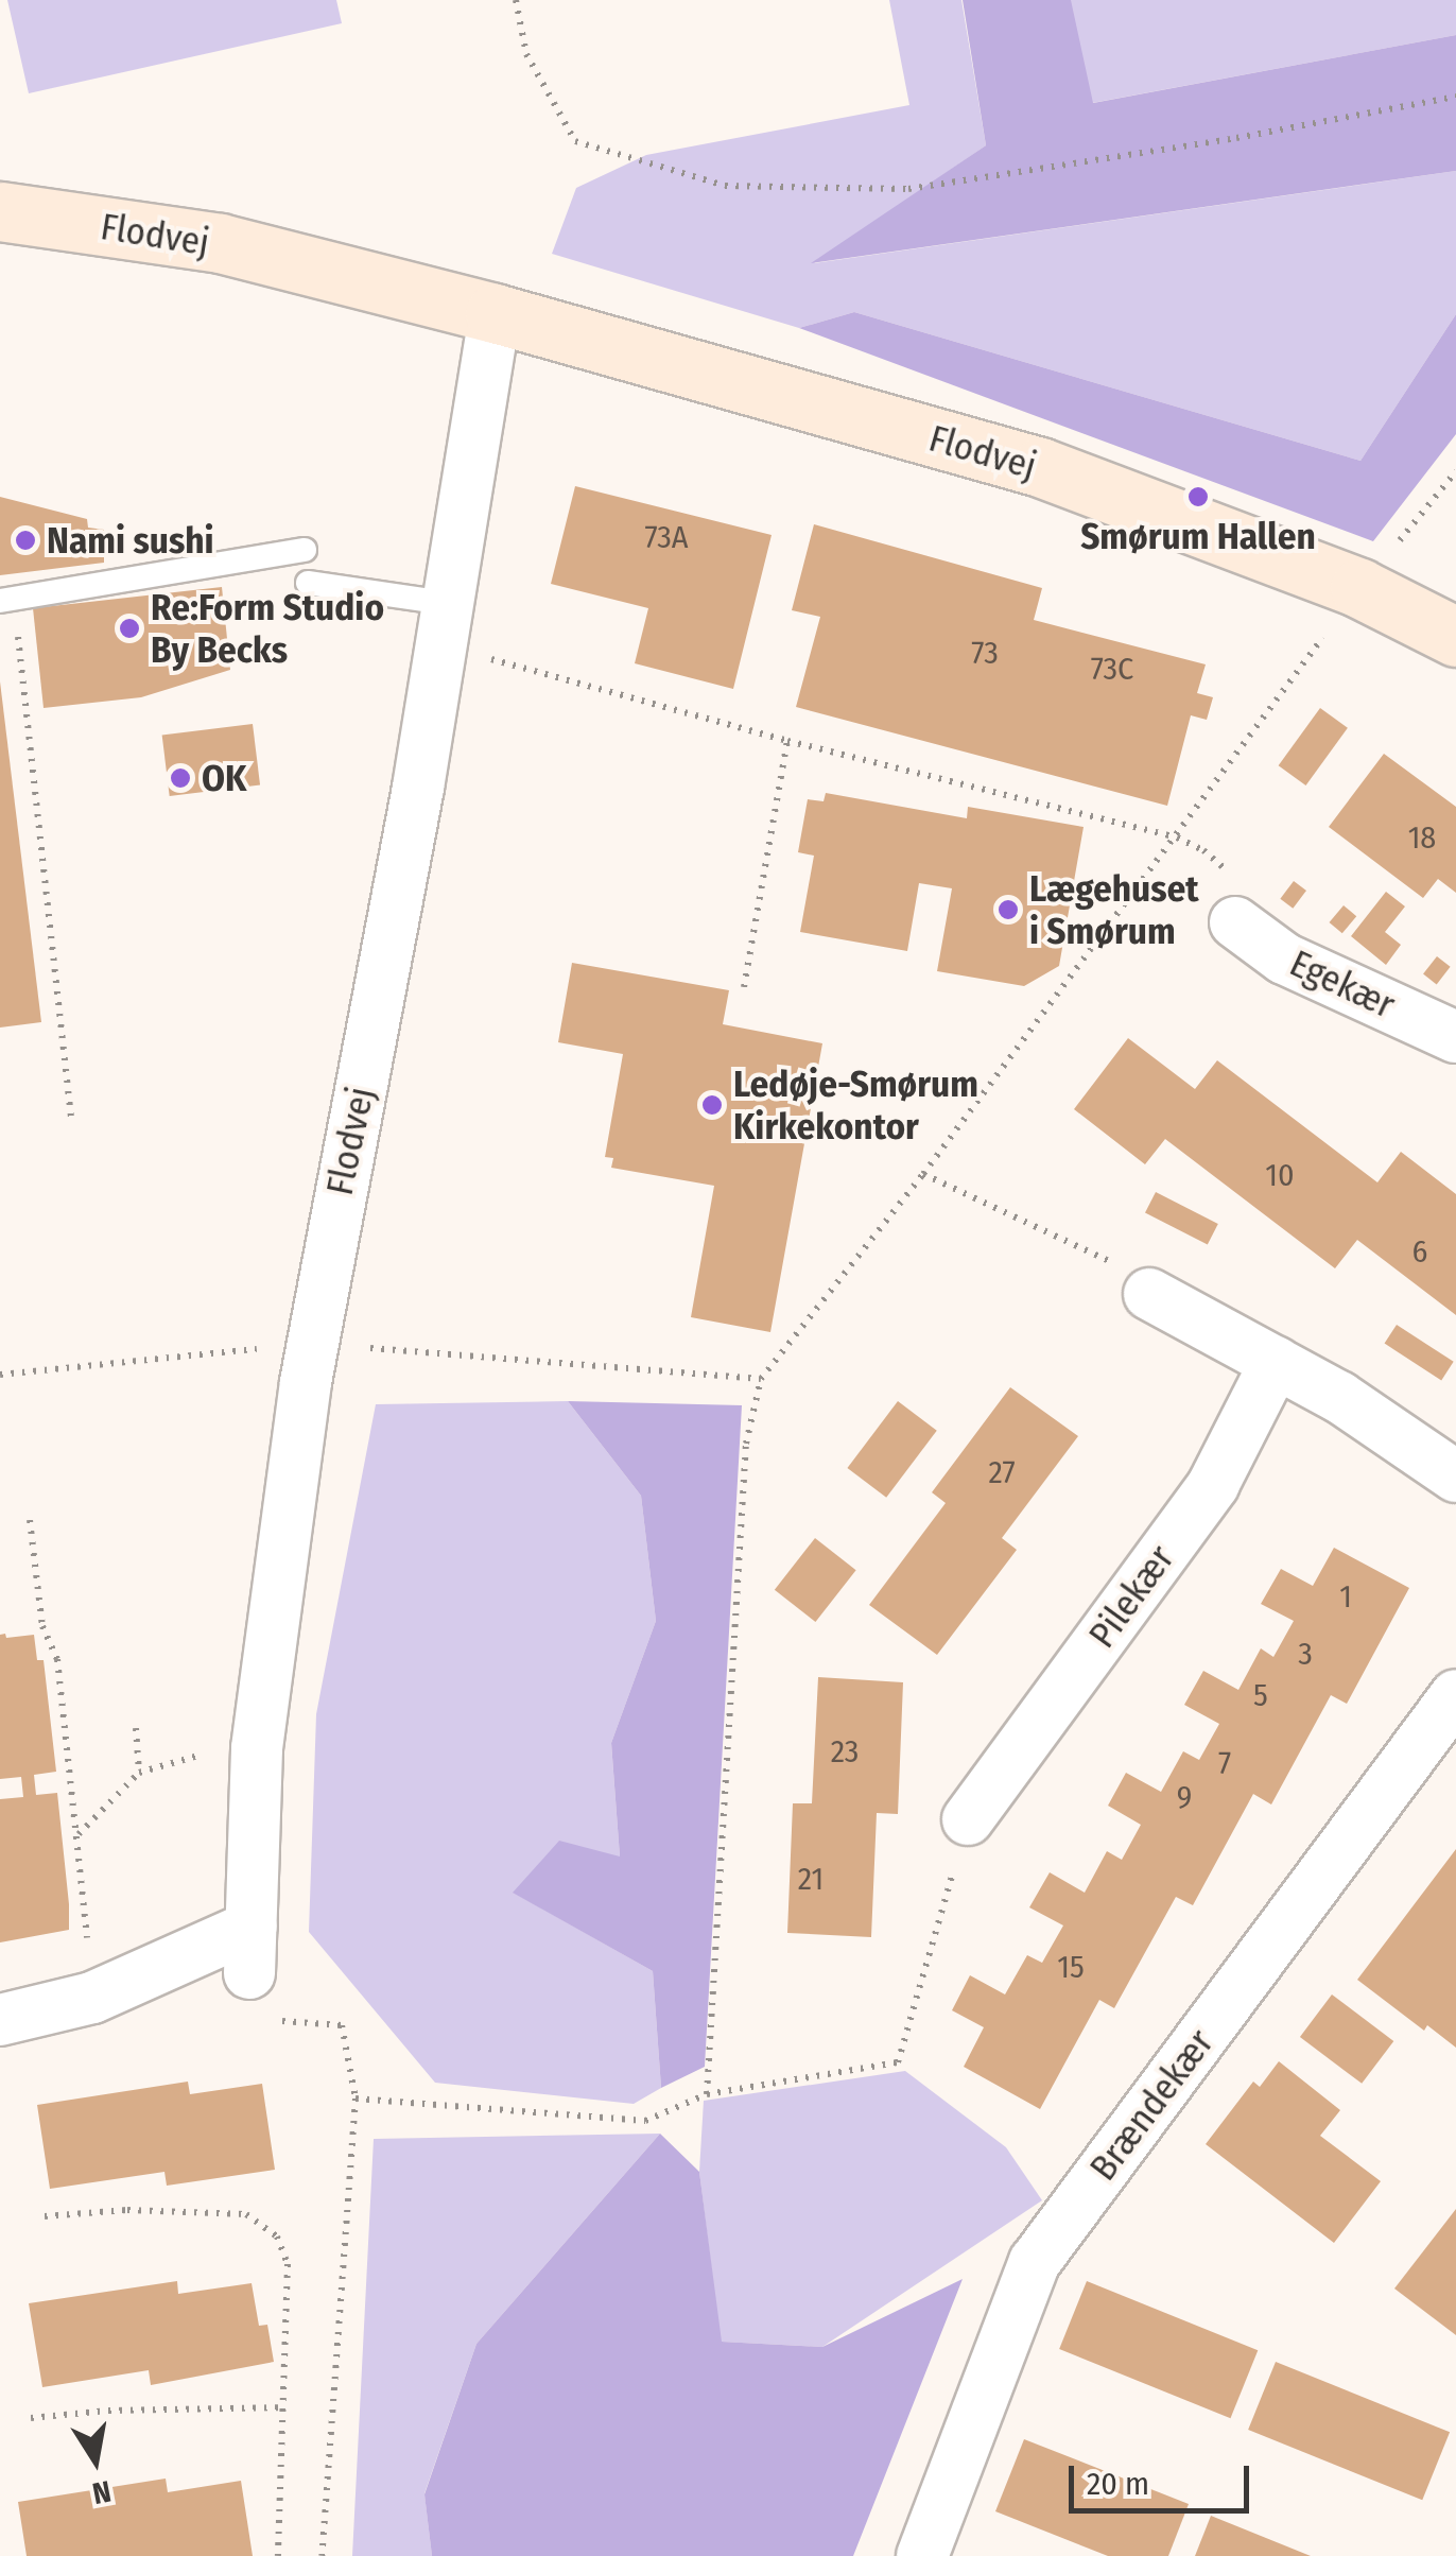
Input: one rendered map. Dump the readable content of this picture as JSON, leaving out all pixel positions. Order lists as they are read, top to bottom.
{
  "streets": {
    "street": [
      "Flodvej",
      "Egekær",
      "Pilekær",
      "Brændekær"
    ]
  },
  "places": [
    "Smørum Hallen",
    "Nami sushi",
    "Re:Form Studio By Becks",
    "OK",
    "Lægehuset i Smørum",
    "Ledøje-Smørum Kirkekontor"
  ],
  "house_numbers": [
    "73A",
    "73",
    "73C",
    "18",
    "10",
    "6",
    "27",
    "1",
    "3",
    "5",
    "23",
    "7",
    "9",
    "21",
    "15"
  ],
  "scale_bar": "20 m",
  "north": "bottom"
}
